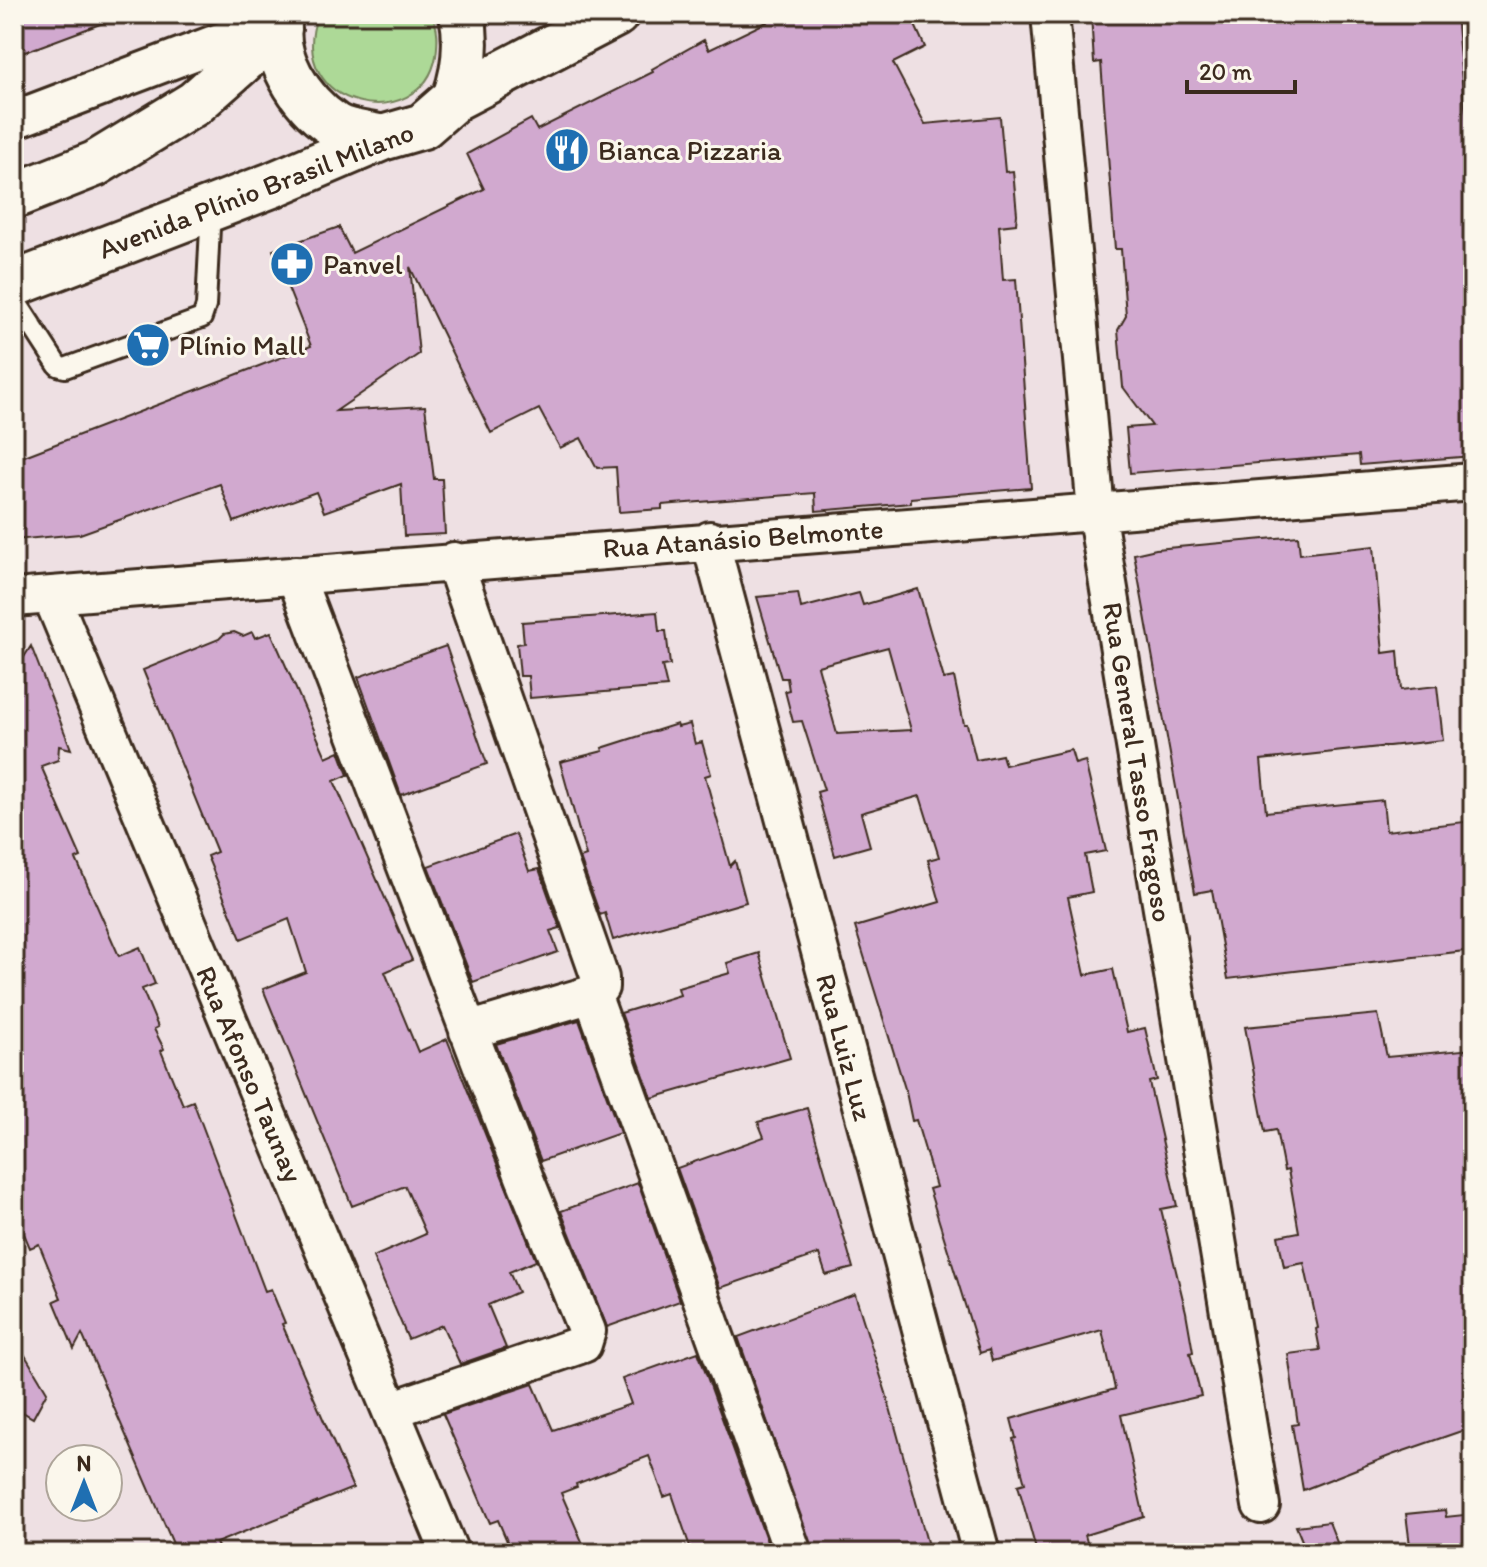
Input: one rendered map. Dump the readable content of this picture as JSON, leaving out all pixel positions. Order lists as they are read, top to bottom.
{
  "streets": {
    "main road": ["Avenida Plínio Brasil Milano"],
    "street": [
      "Rua Atanásio Belmonte",
      "Rua General Tasso Fragoso",
      "Rua Luiz Luz",
      "Rua Afonso Taunay"
    ]
  },
  "crossings": [
    ["Rua Atanásio Belmonte", "Rua General Tasso Fragoso"],
    ["Rua Atanásio Belmonte", "Rua Luiz Luz"],
    ["Rua Atanásio Belmonte", "Rua Afonso Taunay"]
  ],
  "places": {
    "restaurant": ["Bianca Pizzaria"],
    "pharmacy": ["Panvel"],
    "supermarket": ["Plínio Mall"]
  },
  "scale_bar": "20 m",
  "north": "top"
}
